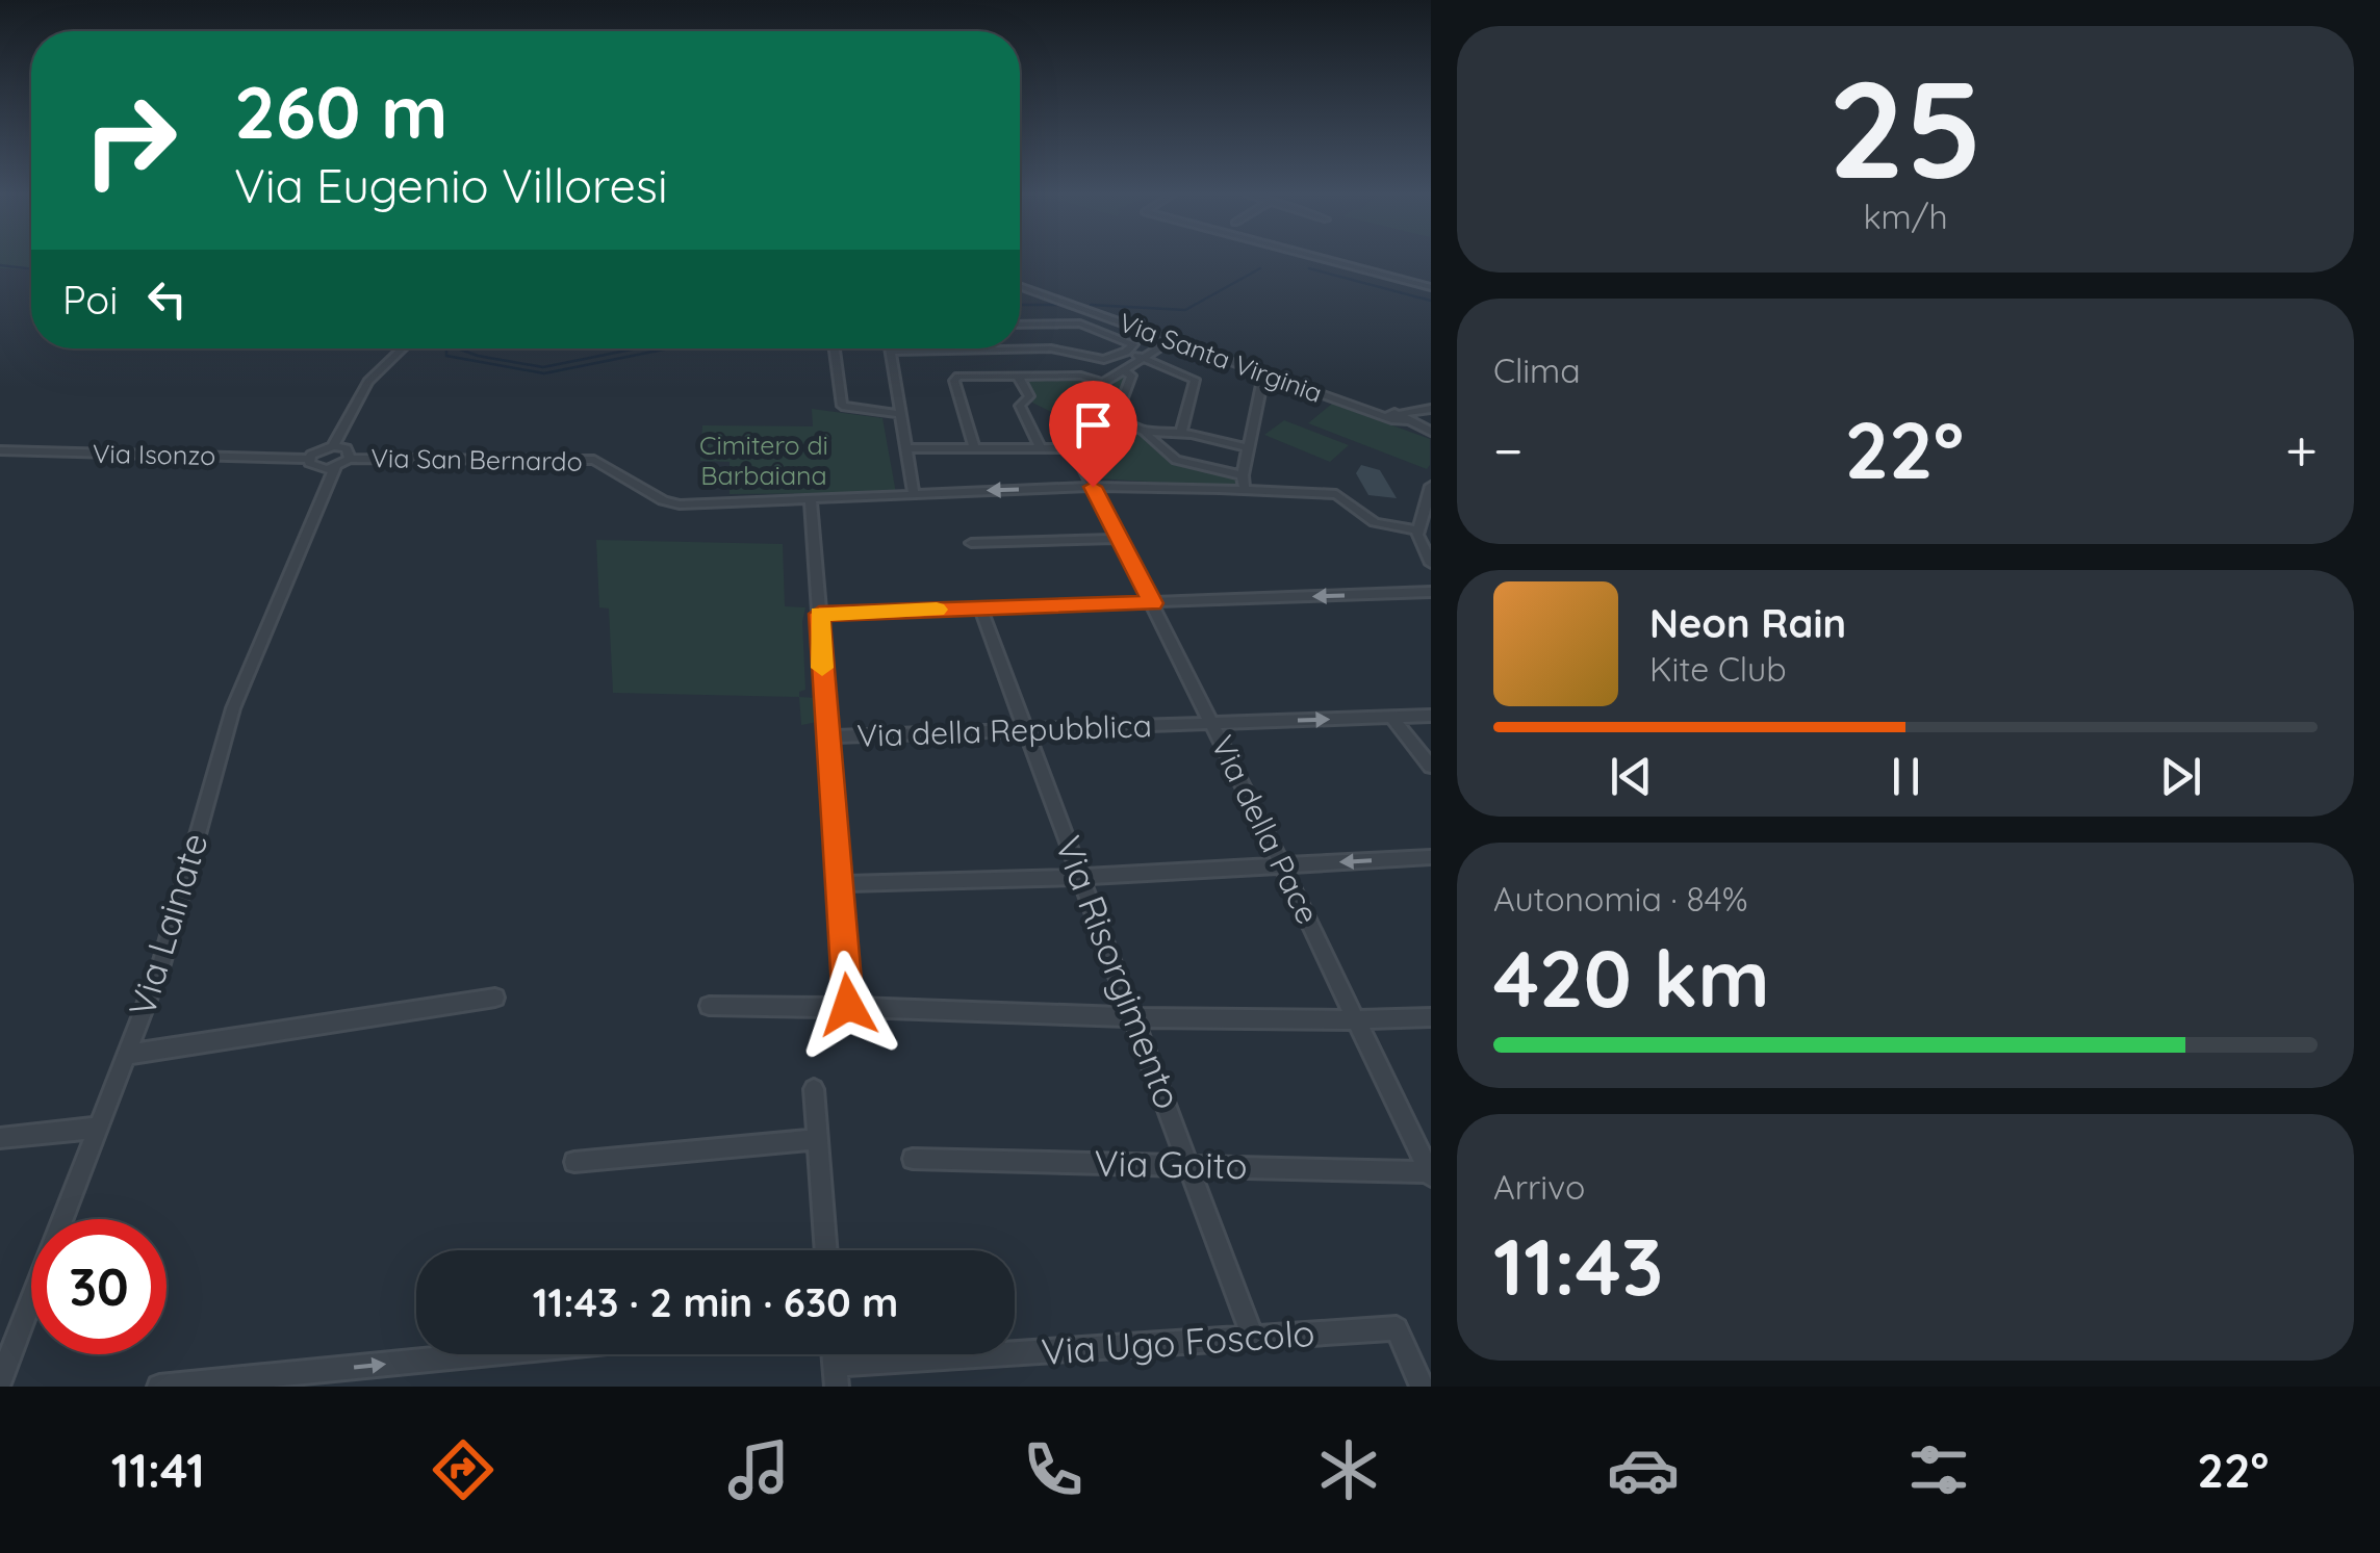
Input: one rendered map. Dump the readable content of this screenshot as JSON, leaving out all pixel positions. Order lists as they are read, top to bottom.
{
  "streets": {
    "street": [
      "Via Santa Virginia",
      "Via Isonzo",
      "Via San Bernardo",
      "Via della Repubblica",
      "Via della Pace",
      "Via Lainate",
      "Via Risorgimento",
      "Via Goito",
      "Via Ugo Foscolo"
    ]
  },
  "crossings": [
    ["Via Isonzo", "Via San Bernardo"],
    ["Via San Bernardo", "Via della Pace"],
    ["Via San Bernardo", "Via Lainate"],
    ["Via della Repubblica", "Via della Pace"],
    ["Via della Repubblica", "Via Risorgimento"],
    ["Via della Pace", "Via Goito"],
    ["Via Risorgimento", "Via Goito"],
    ["Via Risorgimento", "Via Ugo Foscolo"]
  ],
  "parks": ["Cimitero di Barbaiana"],
  "page": {
    "tile": [
      ["25", "km/h"],
      "Clima",
      ["Autonomia · 84%", "420 km"],
      ["Arrivo", "11:43"]
    ],
    "turn": ["260 m", "Via Eugenio Villoresi"],
    "then": "Poi",
    "heat": ["−", "22°", "+"],
    "song": ["Neon Rain", "Kite Club"],
    "limit": "30",
    "trip": "11:43 · 2 min · 630 m",
    "tabs": ["11:41", "22°"]
  }
}
